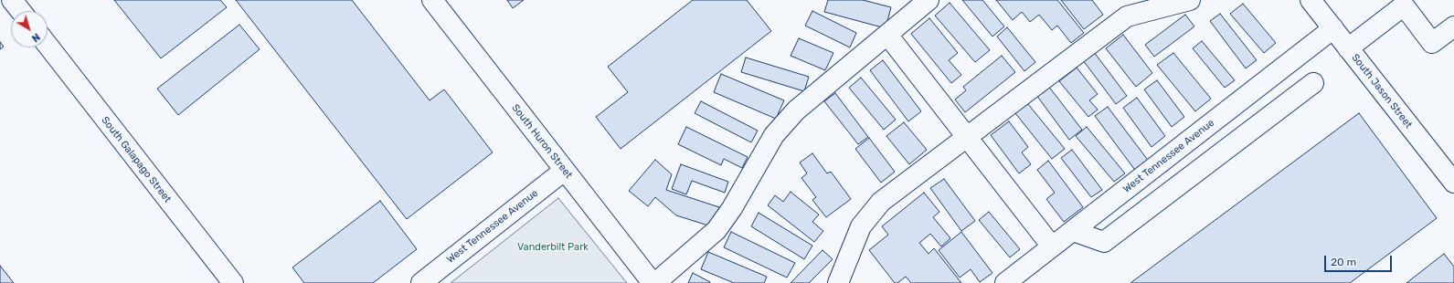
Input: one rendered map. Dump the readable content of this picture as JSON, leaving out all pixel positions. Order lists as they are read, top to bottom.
{
  "streets": {
    "street": [
      "South Jason Street",
      "South Huron Street",
      "West Tennessee Avenue",
      "South Galapago Street"
    ]
  },
  "crossings": [
    ["South Jason Street", "West Tennessee Avenue"],
    ["South Huron Street", "West Tennessee Avenue"]
  ],
  "parks": ["Vanderbilt Park"],
  "scale_bar": "20 m",
  "north": "bottom right"
}
